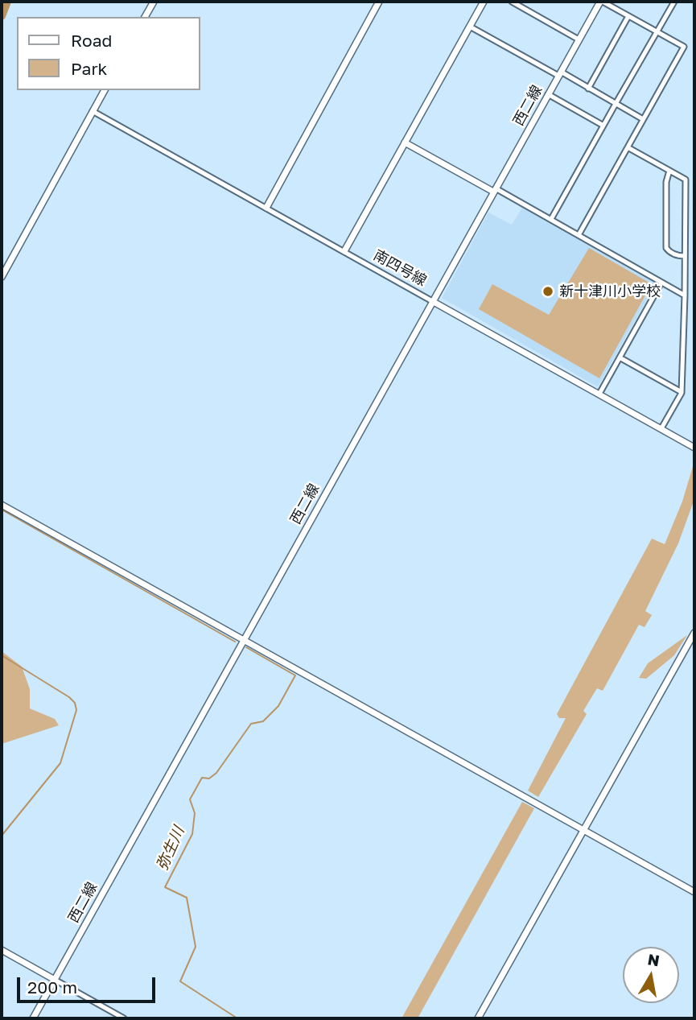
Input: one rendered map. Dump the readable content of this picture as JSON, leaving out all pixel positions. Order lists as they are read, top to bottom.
{
  "streets": {
    "street": ["西二線", "南四号線"]
  },
  "crossings": [
    ["西二線", "南四号線"]
  ],
  "water": ["弥生川"],
  "places": ["新十津川小学校"],
  "legend": ["Road", "Park"],
  "scale_bar": "200 m",
  "north": "top"
}
